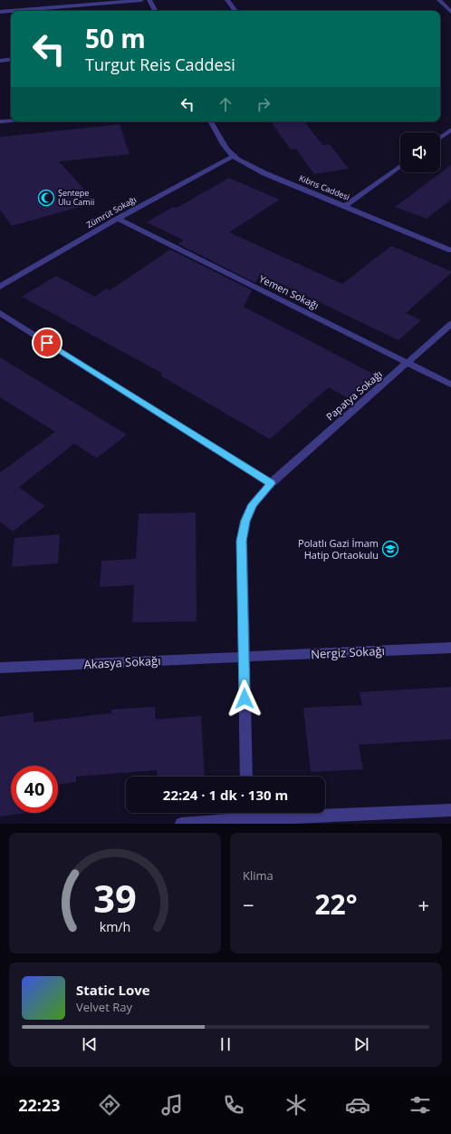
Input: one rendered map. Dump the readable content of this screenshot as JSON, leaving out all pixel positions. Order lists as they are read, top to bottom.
{
  "streets": {
    "street": [
      "Kıbrıs Caddesi",
      "Zümrüt Sokağı",
      "Yemen Sokağı",
      "Papatya Sokağı",
      "Nergiz Sokağı",
      "Akasya Sokağı"
    ]
  },
  "crossings": [
    ["Kıbrıs Caddesi", "Zümrüt Sokağı"],
    ["Zümrüt Sokağı", "Yemen Sokağı"],
    ["Yemen Sokağı", "Papatya Sokağı"],
    ["Papatya Sokağı", "Nergiz Sokağı"],
    ["Papatya Sokağı", "Akasya Sokağı"],
    ["Nergiz Sokağı", "Akasya Sokağı"]
  ],
  "places": {
    "mosque": ["Şentepe Ulu Camii"],
    "school or university": ["Polatlı Gazi İmam Hatip Ortaokulu"]
  },
  "page": {
    "turn": ["50 m", "Turgut Reis Caddesi"],
    "limit": "40",
    "trip": "22:24 · 1 dk · 130 m",
    "tile": "Klima",
    "heat": ["−", "22°", "+"],
    "song": ["Static Love", "Velvet Ray"],
    "tabs": "22:23",
    "gauge": ["39", "km/h"]
  }
}
